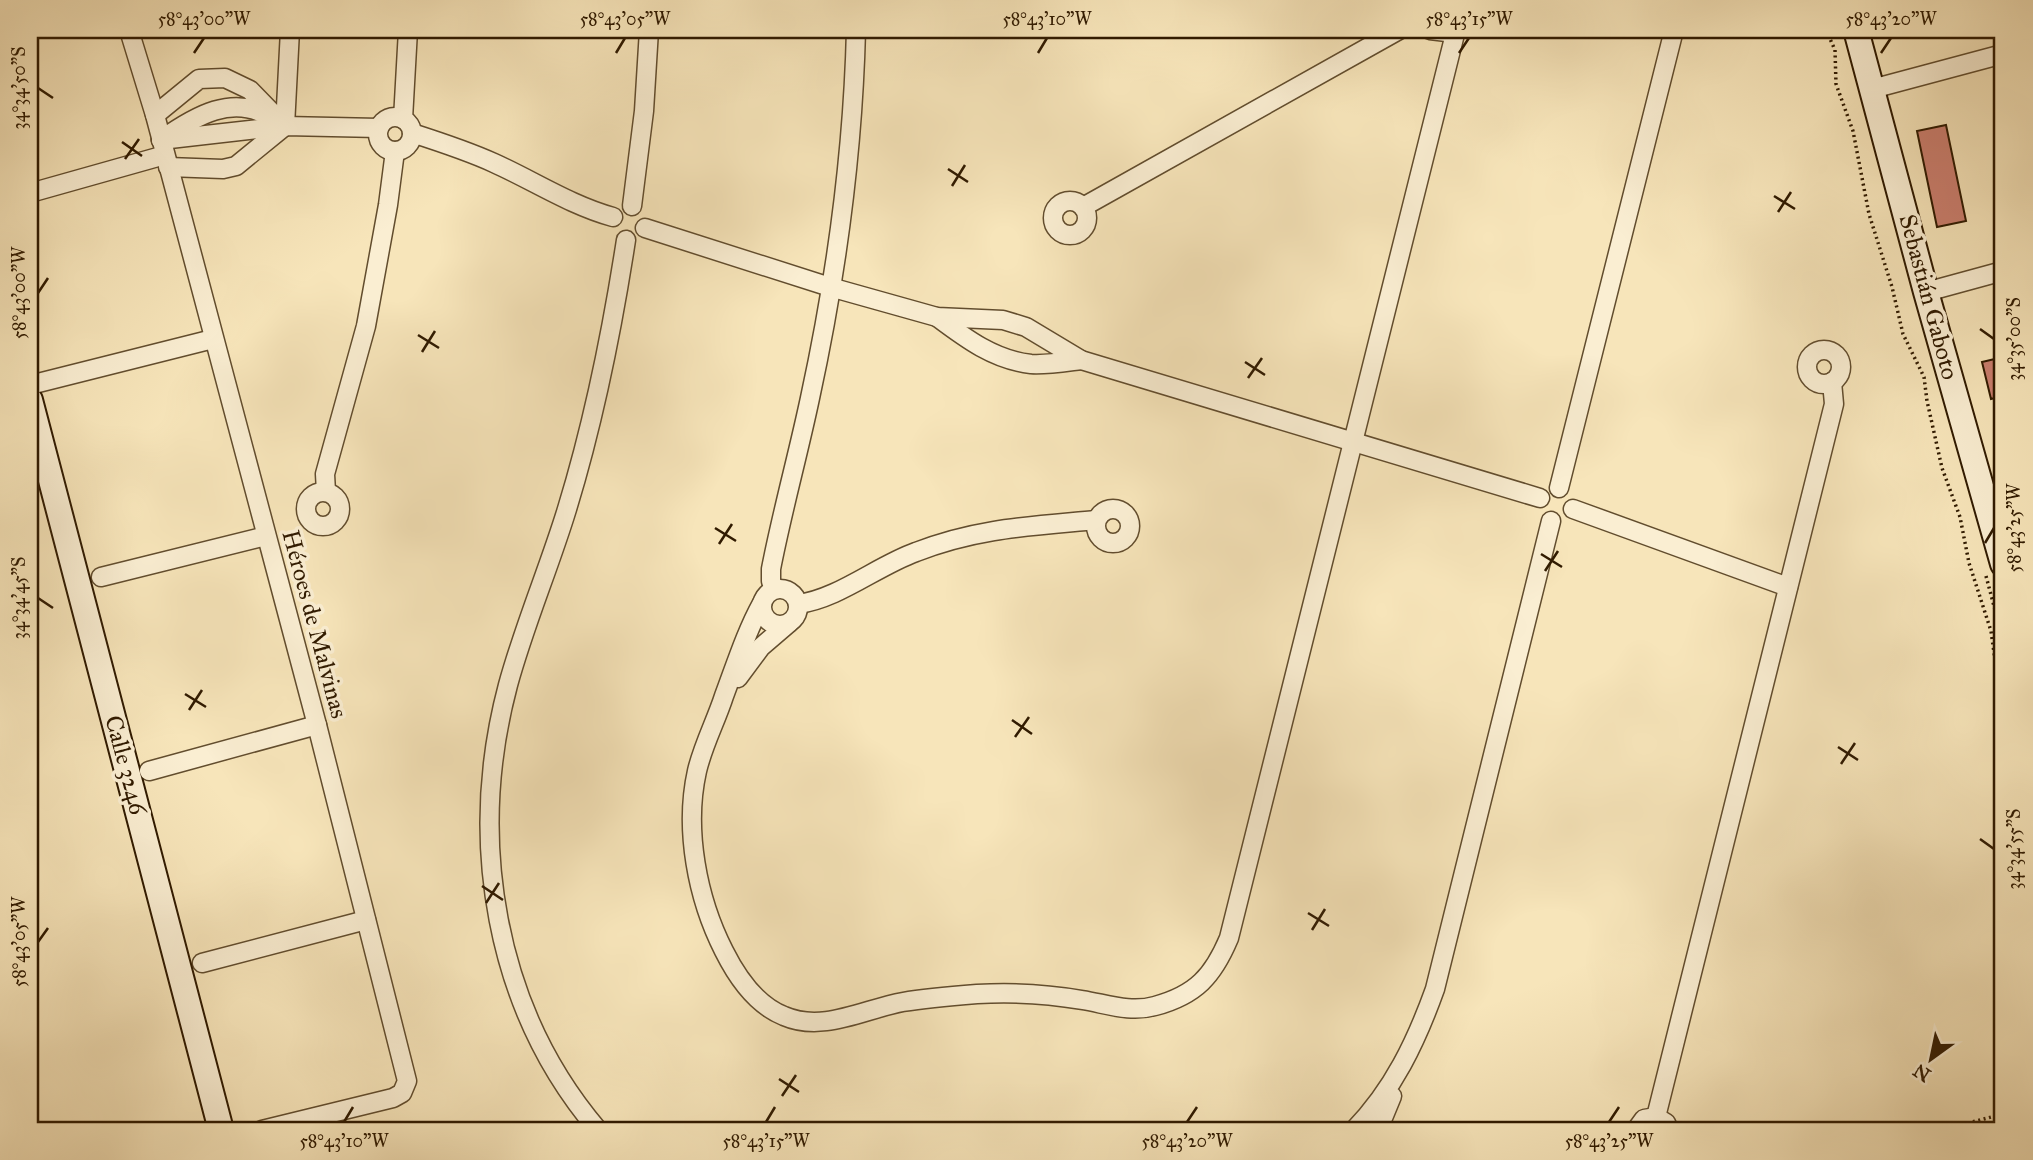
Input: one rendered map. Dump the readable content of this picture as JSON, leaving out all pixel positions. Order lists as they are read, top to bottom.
{
  "streets": {
    "main road": ["Sebastián Gaboto", "Calle 3246"],
    "street": ["Héroes de Malvinas"]
  },
  "north": "bottom left",
  "coordinates": [
    "58°43'00\"W",
    "58°43'05\"W",
    "58°43'10\"W",
    "58°43'15\"W",
    "58°43'20\"W",
    "34°34'50\"S",
    "34°35'00\"S",
    "58°43'25\"W",
    "34°34'45\"S",
    "34°34'55\"S"
  ]
}
